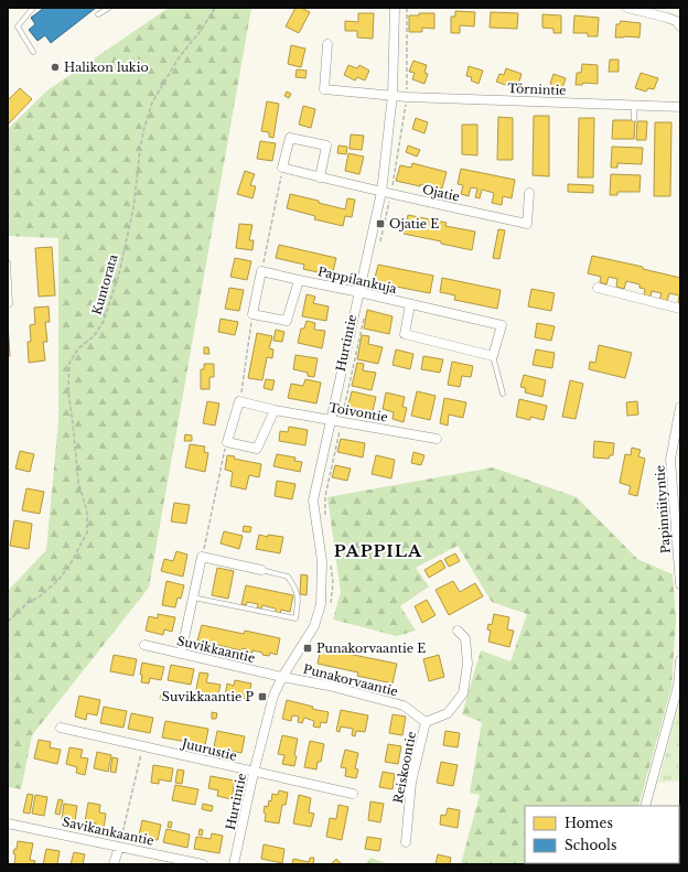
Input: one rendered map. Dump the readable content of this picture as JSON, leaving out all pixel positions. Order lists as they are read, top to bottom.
{
  "streets": {
    "street": [
      "Törnintie",
      "Ojatie",
      "Pappilankuja",
      "Hurtintie",
      "Toivontie",
      "Papinniityntie",
      "Suvikkaantie",
      "Punakorvaantie",
      "Juurustie",
      "Reiskoontie",
      "Savikankaantie"
    ],
    "path": ["Kuntorata"]
  },
  "crossings": [
    ["Törnintie", "Hurtintie"],
    ["Ojatie", "Hurtintie"],
    ["Pappilankuja", "Hurtintie"],
    ["Hurtintie", "Toivontie"],
    ["Hurtintie", "Suvikkaantie"],
    ["Hurtintie", "Punakorvaantie"],
    ["Hurtintie", "Juurustie"],
    ["Suvikkaantie", "Punakorvaantie"],
    ["Punakorvaantie", "Reiskoontie"]
  ],
  "districts": ["PAPPILA"],
  "places": {
    "other": ["Halikon lukio"],
    "transit": ["Ojatie E", "Punakorvaantie E", "Suvikkaantie P"]
  },
  "legend": ["Homes", "Schools"]
}
